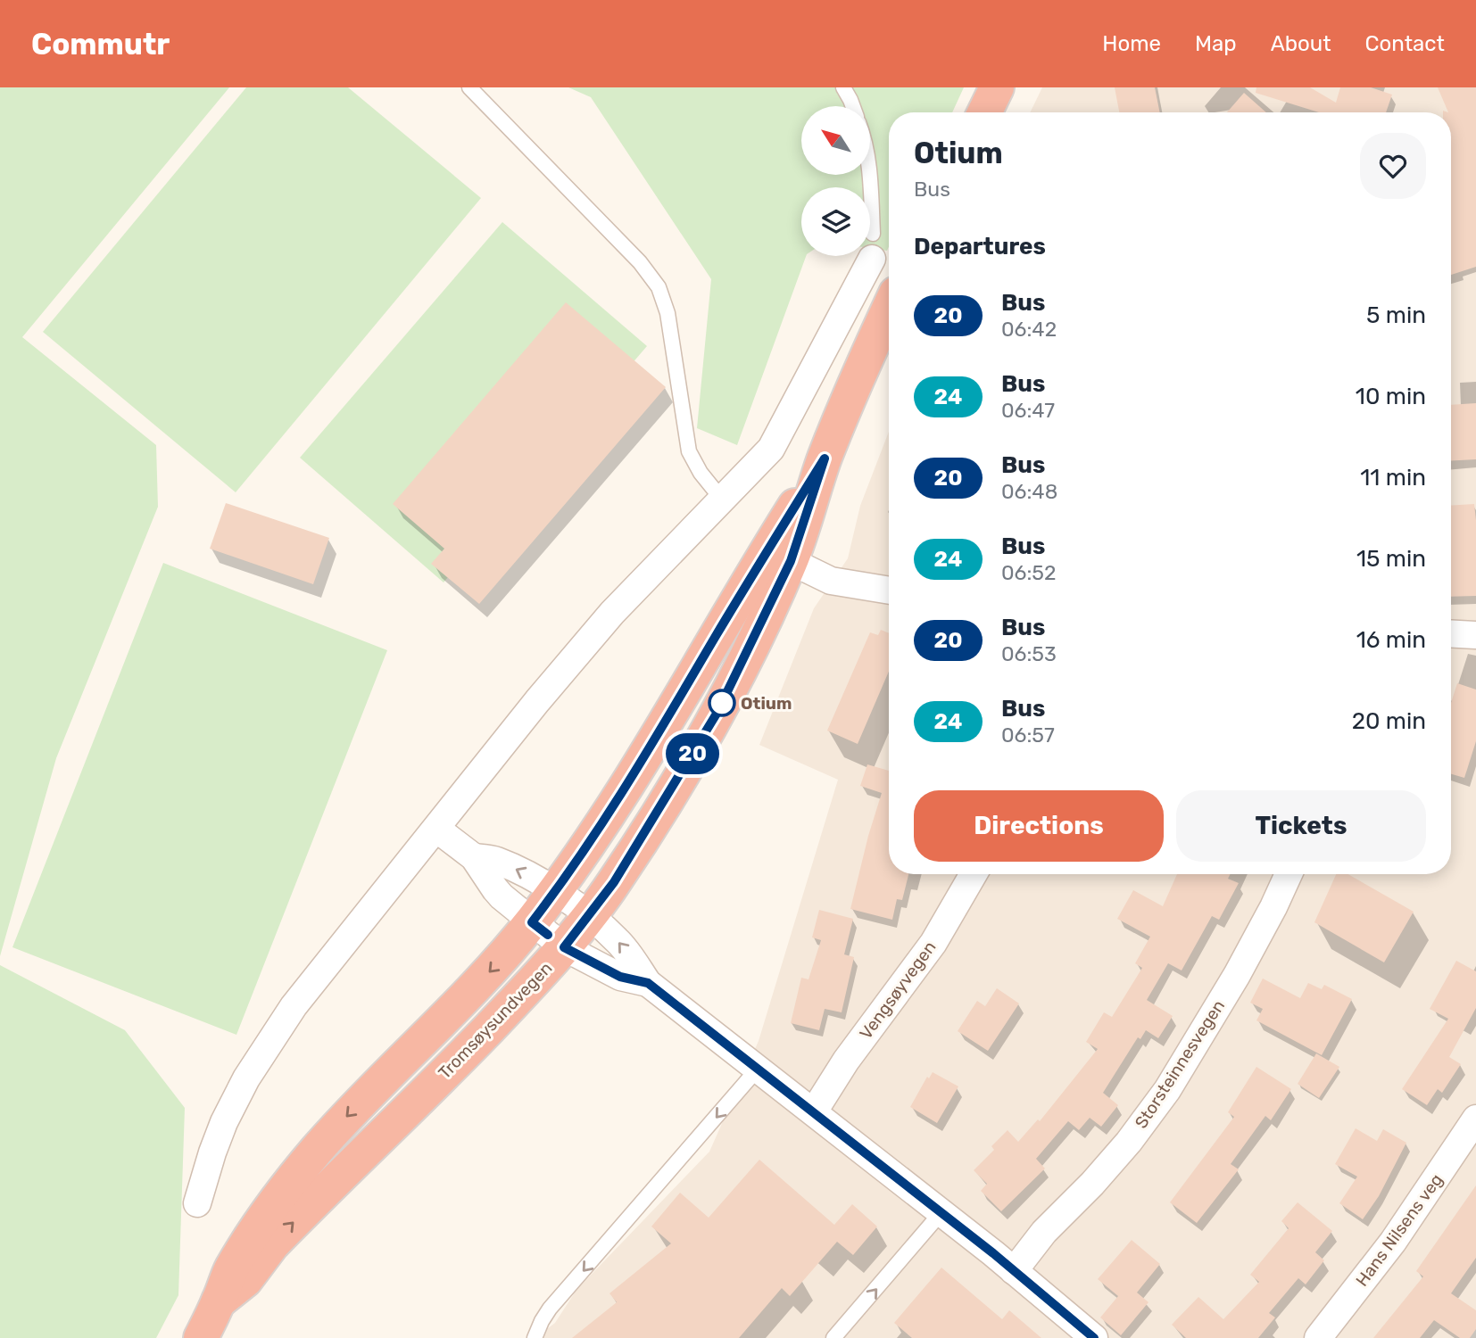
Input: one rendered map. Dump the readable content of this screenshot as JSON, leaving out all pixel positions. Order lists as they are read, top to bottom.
{
  "streets": {
    "highway": ["Tromsøysundvegen"],
    "street": ["Vengsøyvegen", "Storsteinnesvegen", "Hans Nilsens veg"]
  },
  "places": ["Otium"],
  "lines": ["bus line 20"],
  "north": "top left",
  "page": {
    "header": "Commutr",
    "nav": [
      "Home",
      "Map",
      "About",
      "Contact"
    ],
    "on_map": "20",
    "heading": [
      ["Otium", "Bus"],
      "Departures"
    ],
    "list": [
      {
        "mark": "20",
        "name": "Bus",
        "note": "06:42",
        "value": "5 min"
      },
      {
        "mark": "24",
        "name": "Bus",
        "note": "06:47",
        "value": "10 min"
      },
      {
        "mark": "20",
        "name": "Bus",
        "note": "06:48",
        "value": "11 min"
      },
      {
        "mark": "24",
        "name": "Bus",
        "note": "06:52",
        "value": "15 min"
      },
      {
        "mark": "20",
        "name": "Bus",
        "note": "06:53",
        "value": "16 min"
      },
      {
        "mark": "24",
        "name": "Bus",
        "note": "06:57",
        "value": "20 min"
      }
    ],
    "buttons": ["Directions", "Tickets"]
  }
}
